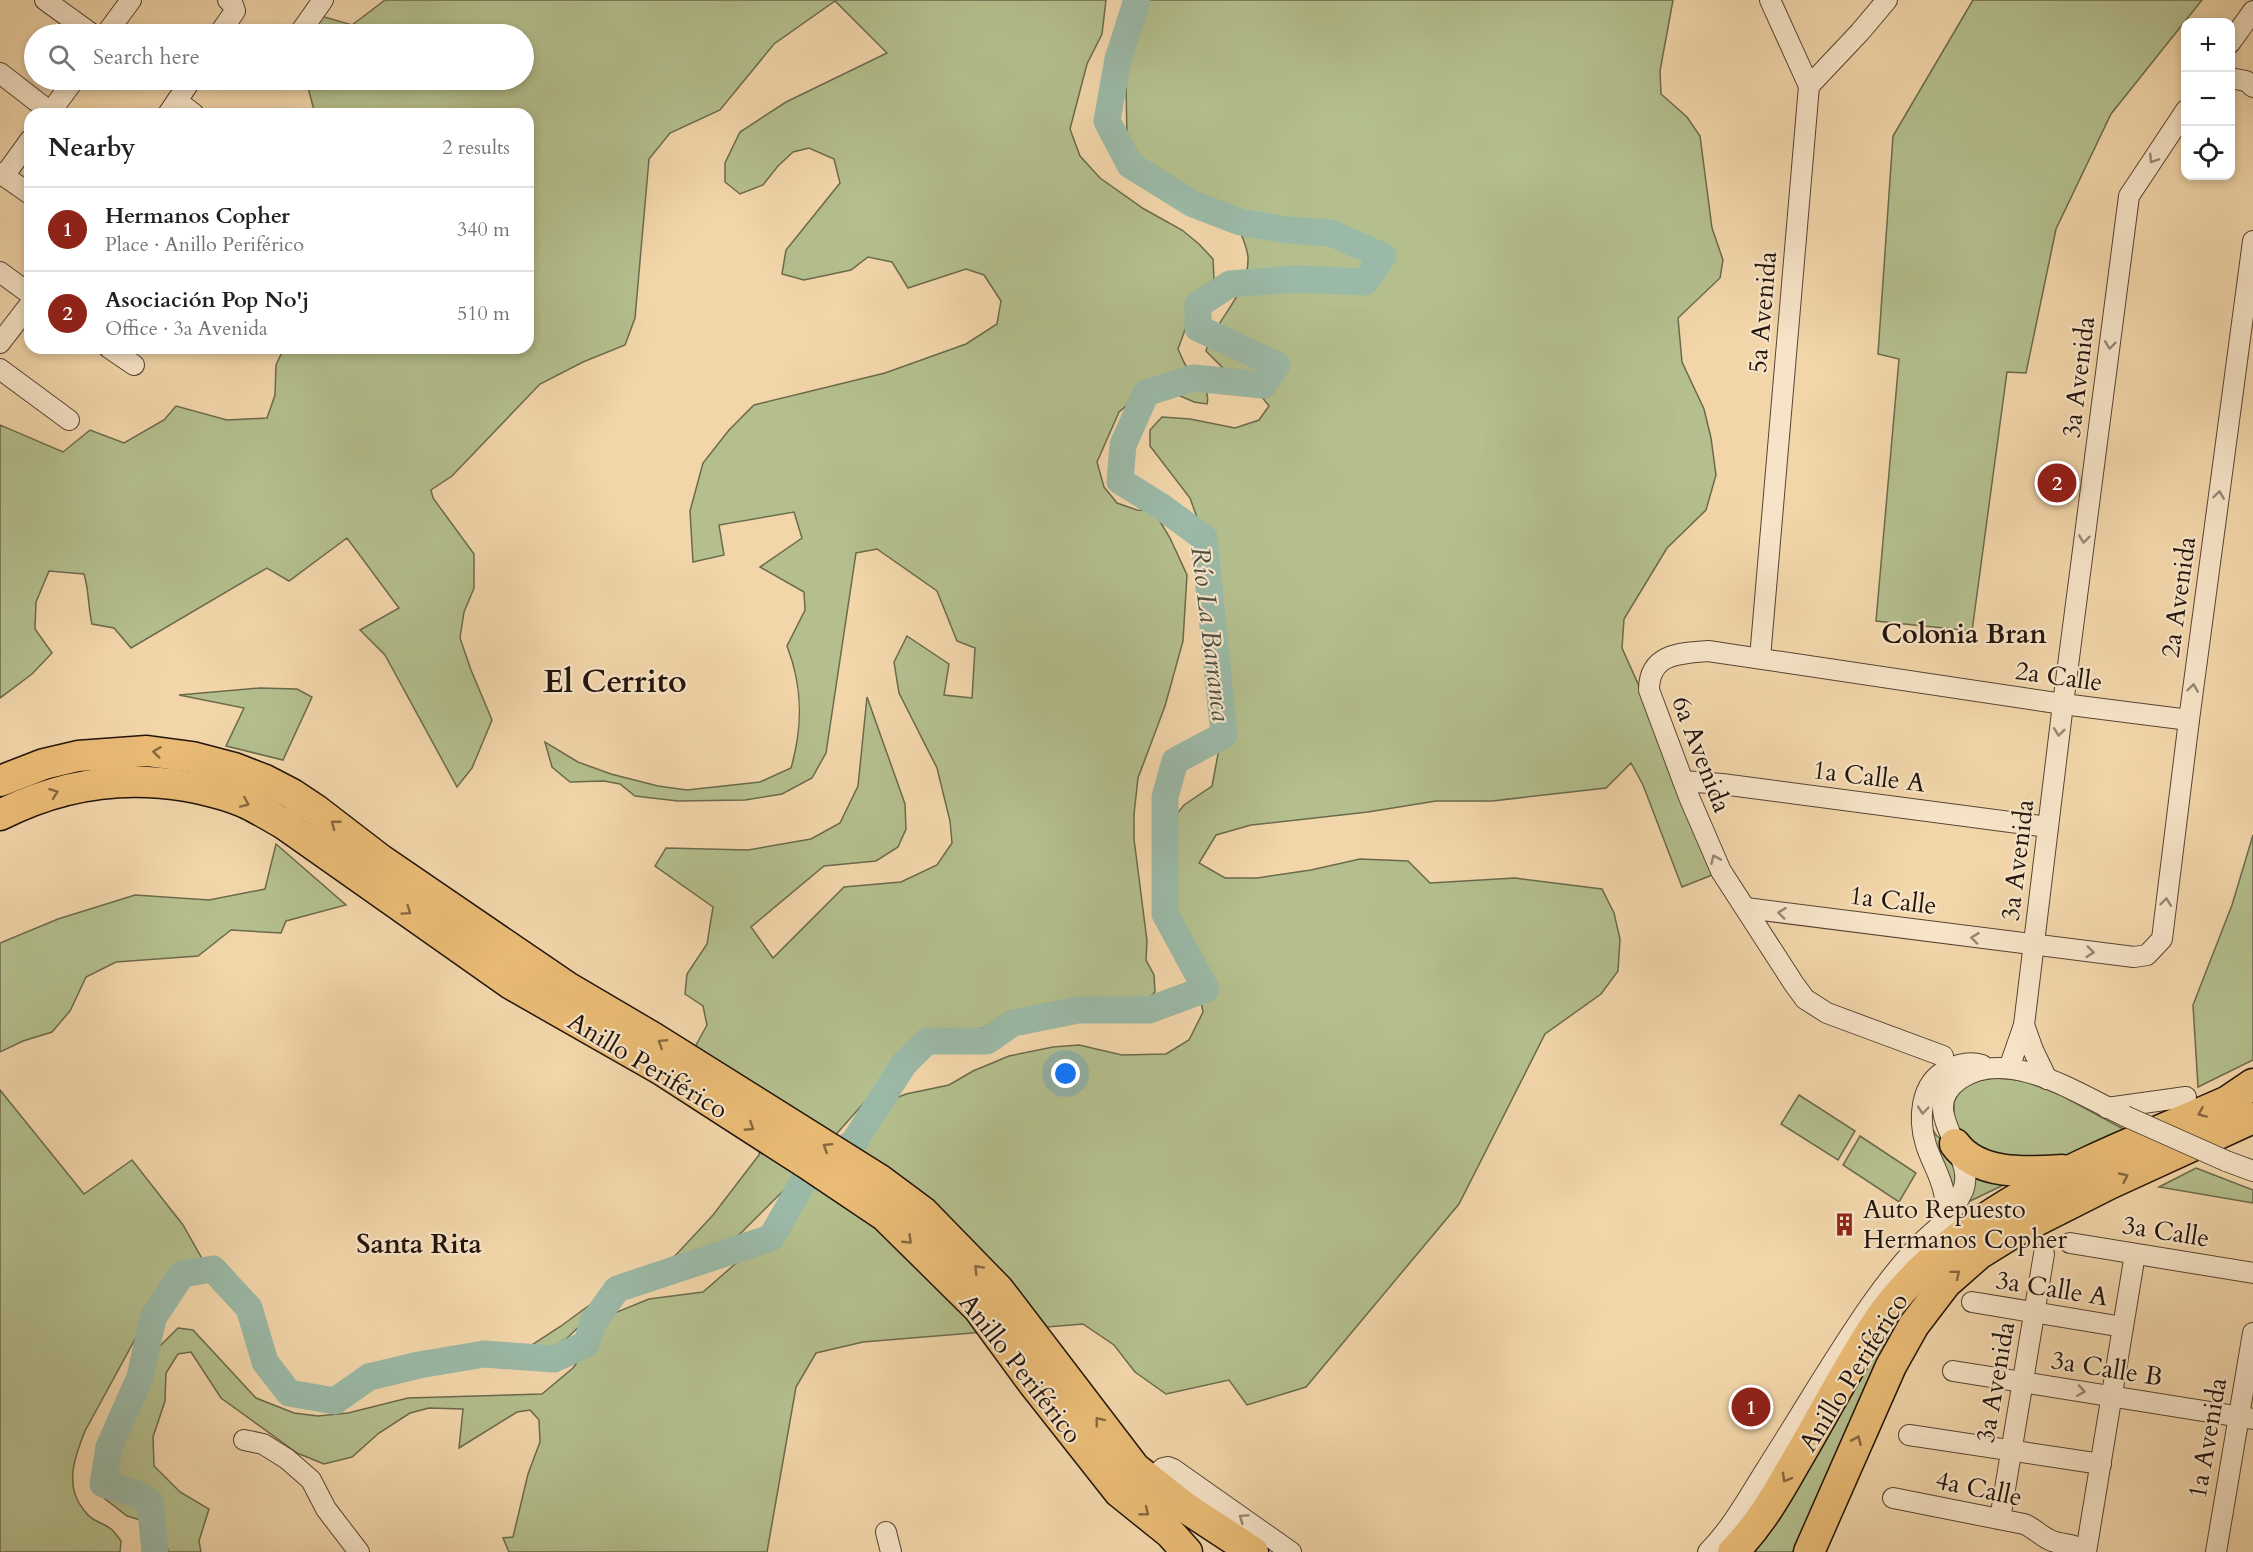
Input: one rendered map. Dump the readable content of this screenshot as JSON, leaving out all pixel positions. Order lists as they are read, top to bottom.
{
  "streets": {
    "highway": ["Anillo Periférico"],
    "street": [
      "5a Avenida",
      "3a Avenida",
      "2a Avenida",
      "2a Calle",
      "6a Avenida",
      "1a Calle A",
      "1a Calle",
      "3a Calle",
      "3a Calle A",
      "3a Calle B",
      "1a Avenida",
      "4a Calle"
    ]
  },
  "crossings": [
    ["5a Avenida", "2a Calle"],
    ["3a Avenida", "2a Calle"],
    ["3a Avenida", "1a Calle A"],
    ["3a Avenida", "1a Calle"],
    ["3a Avenida", "3a Calle A"],
    ["3a Avenida", "3a Calle B"],
    ["3a Avenida", "4a Calle"],
    ["2a Avenida", "2a Calle"],
    ["2a Avenida", "1a Calle"],
    ["2a Calle", "6a Avenida"],
    ["6a Avenida", "1a Calle A"],
    ["6a Avenida", "1a Calle"],
    ["3a Calle B", "1a Avenida"]
  ],
  "one_way": ["3a Avenida", "2a Avenida", "6a Avenida"],
  "districts": ["Colonia Bran", "El Cerrito", "Santa Rita"],
  "water": ["Río La Barranca"],
  "places": {
    "building": ["Auto Repuesto Hermanos Copher"]
  },
  "page": {
    "map_buttons": ["+", "−"],
    "search": "Search here",
    "heading": ["Nearby", "2 results"],
    "list": [
      {
        "mark": "1",
        "name": "Hermanos Copher",
        "note": "Place · Anillo Periférico",
        "value": "340 m"
      },
      {
        "mark": "2",
        "name": "Asociación Pop No'j",
        "note": "Office · 3a Avenida",
        "value": "510 m"
      }
    ],
    "pins": ["2", "1"]
  }
}
